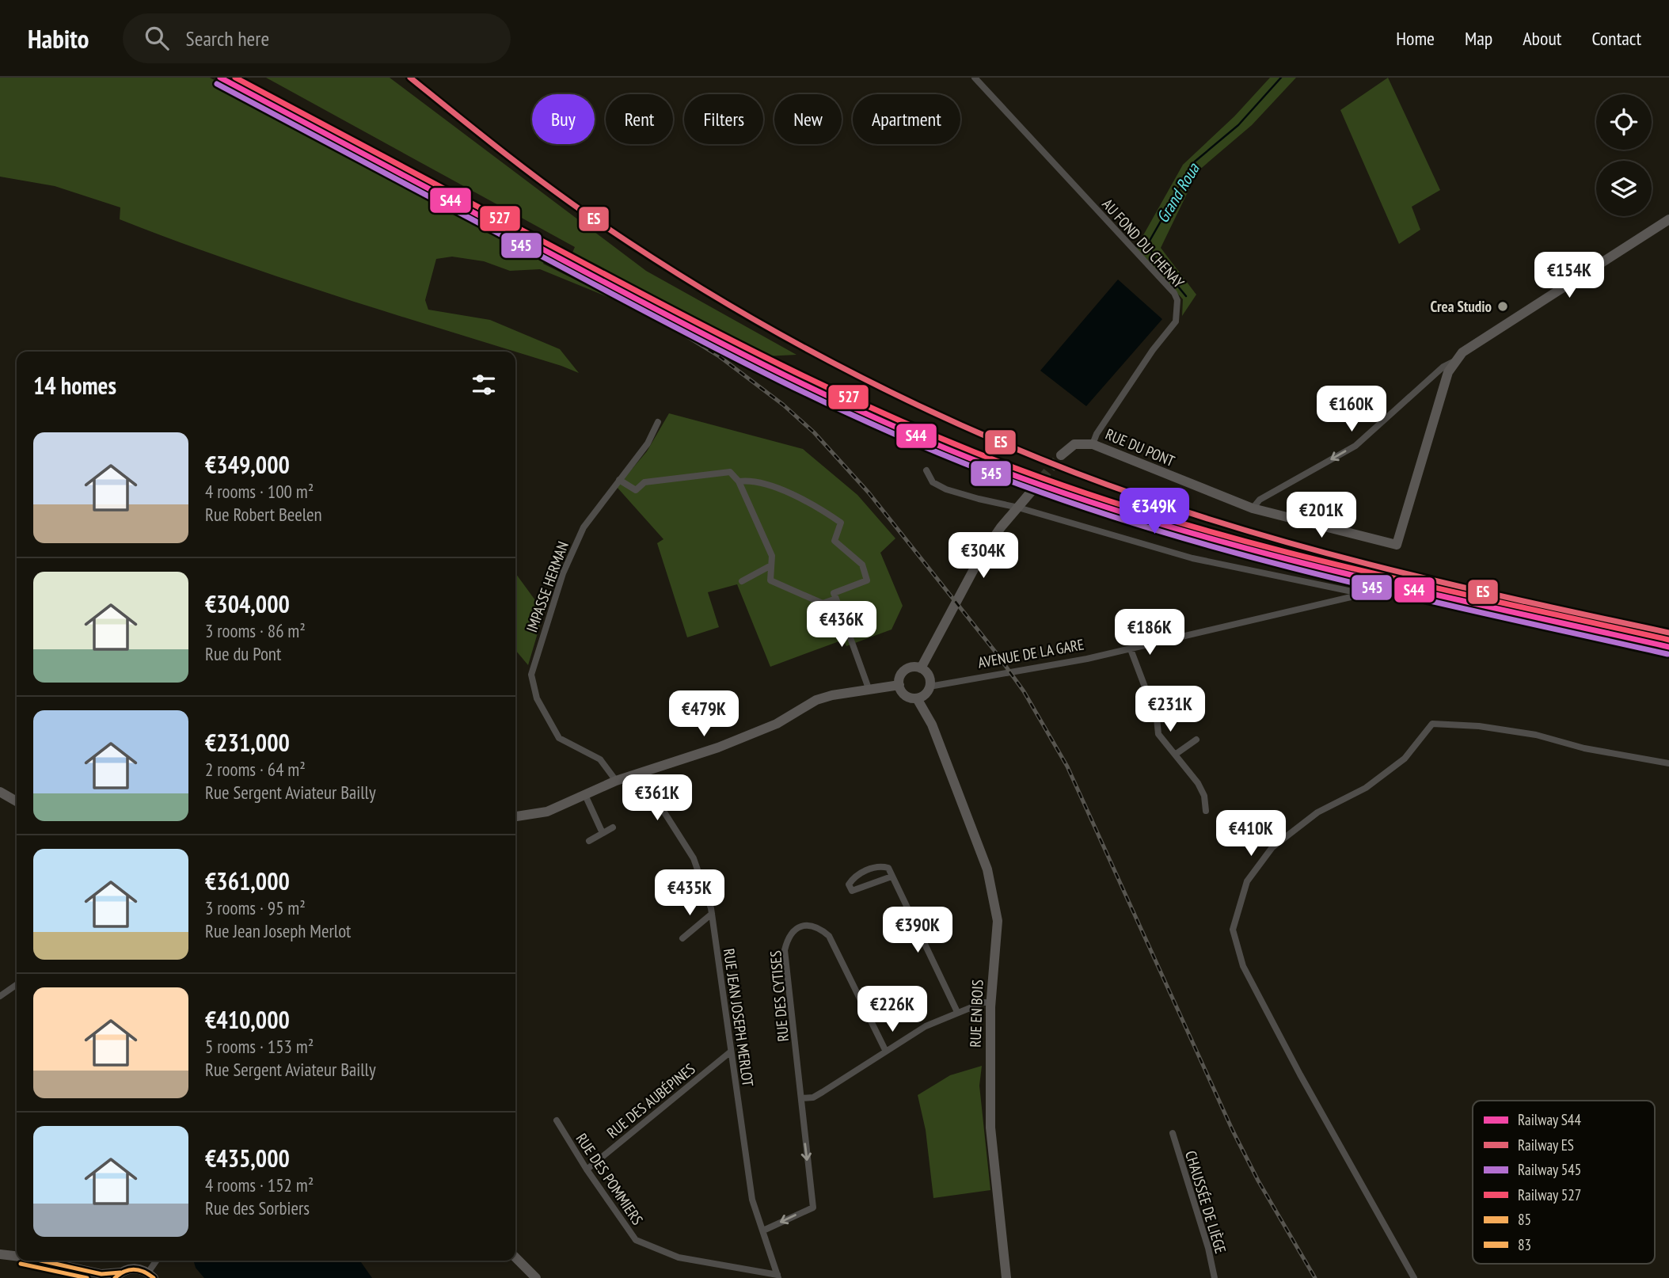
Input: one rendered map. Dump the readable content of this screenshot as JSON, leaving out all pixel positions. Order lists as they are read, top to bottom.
{
  "streets": {
    "street": [
      "AU FOND DU CHENAY",
      "RUE DU PONT",
      "IMPASSE HERMAN",
      "AVENUE DE LA GARE",
      "RUE DES CYTISES",
      "RUE EN BOIS",
      "RUE JEAN JOSEPH MERLOT",
      "RUE DES AUBÉPINES",
      "RUE DES POMMIERS",
      "CHAUSSÉE DE LIÈGE"
    ]
  },
  "crossings": [
    ["AU FOND DU CHENAY", "RUE DU PONT"],
    ["AVENUE DE LA GARE", "RUE EN BOIS"],
    ["RUE JEAN JOSEPH MERLOT", "RUE DES AUBÉPINES"],
    ["RUE JEAN JOSEPH MERLOT", "RUE DES POMMIERS"],
    ["RUE DES AUBÉPINES", "RUE DES POMMIERS"]
  ],
  "water": ["Grand Roua"],
  "places": ["Crea Studio"],
  "lines": [
    "rail line S44",
    "rail line ES",
    "rail line 527",
    "rail line 545",
    "transit line 85",
    "transit line 83"
  ],
  "legend": [
    "Railway S44",
    "Railway ES",
    "Railway 545",
    "Railway 527",
    "85",
    "83"
  ],
  "page": {
    "header": "Habito",
    "search": "Search here",
    "nav": [
      "Home",
      "Map",
      "About",
      "Contact"
    ],
    "chip": [
      "Buy",
      "Rent",
      "Filters",
      "New",
      "Apartment"
    ],
    "price": [
      "€154K",
      "€160K",
      "€349K",
      "€201K",
      "€304K",
      "€436K",
      "€186K",
      "€231K",
      "€479K",
      "€361K",
      "€410K",
      "€435K",
      "€390K",
      "€226K"
    ],
    "heading": "14 homes",
    "list": [
      {
        "name": "€349,000",
        "note": "4 rooms · 100 m² · Rue Robert Beelen"
      },
      {
        "name": "€304,000",
        "note": "3 rooms · 86 m² · Rue du Pont"
      },
      {
        "name": "€231,000",
        "note": "2 rooms · 64 m² · Rue Sergent Aviateur Bailly"
      },
      {
        "name": "€361,000",
        "note": "3 rooms · 95 m² · Rue Jean Joseph Merlot"
      },
      {
        "name": "€410,000",
        "note": "5 rooms · 153 m² · Rue Sergent Aviateur Bailly"
      },
      {
        "name": "€435,000",
        "note": "4 rooms · 152 m² · Rue des Sorbiers"
      }
    ]
  }
}
